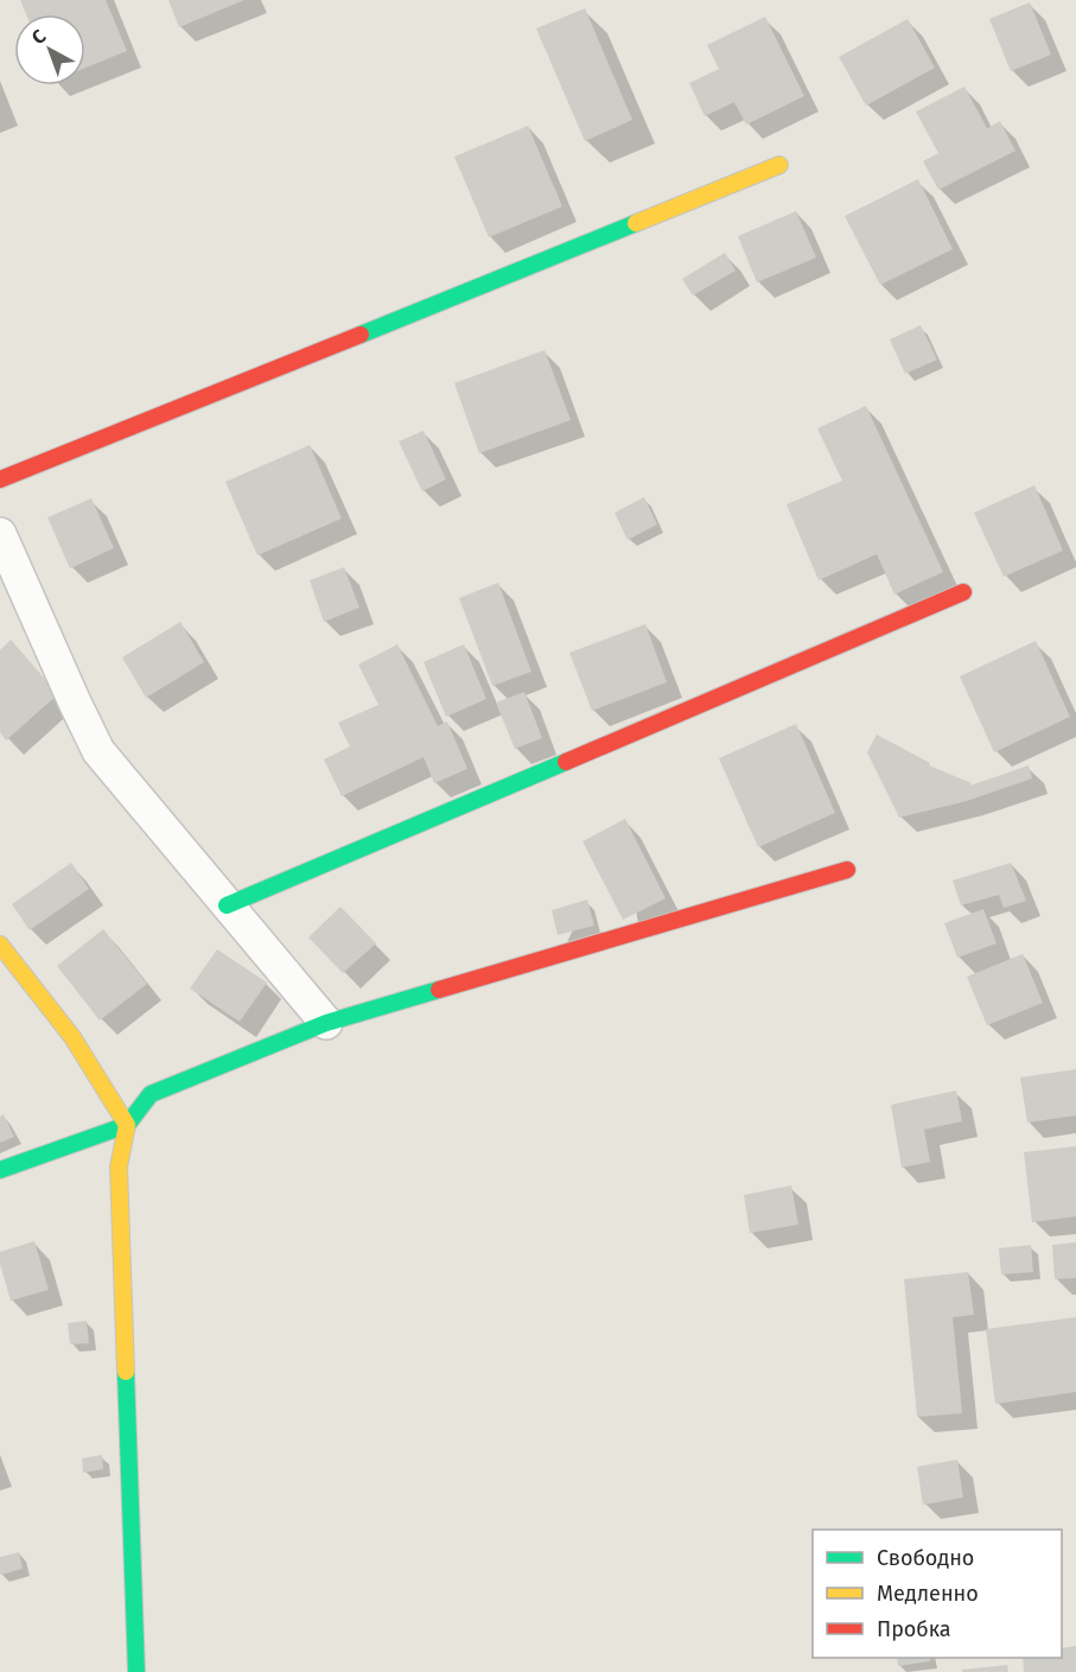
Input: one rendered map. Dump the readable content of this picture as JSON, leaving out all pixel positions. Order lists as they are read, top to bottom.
{
  "legend": ["Свободно", "Медленно", "Пробка"],
  "north": "top left"
}
